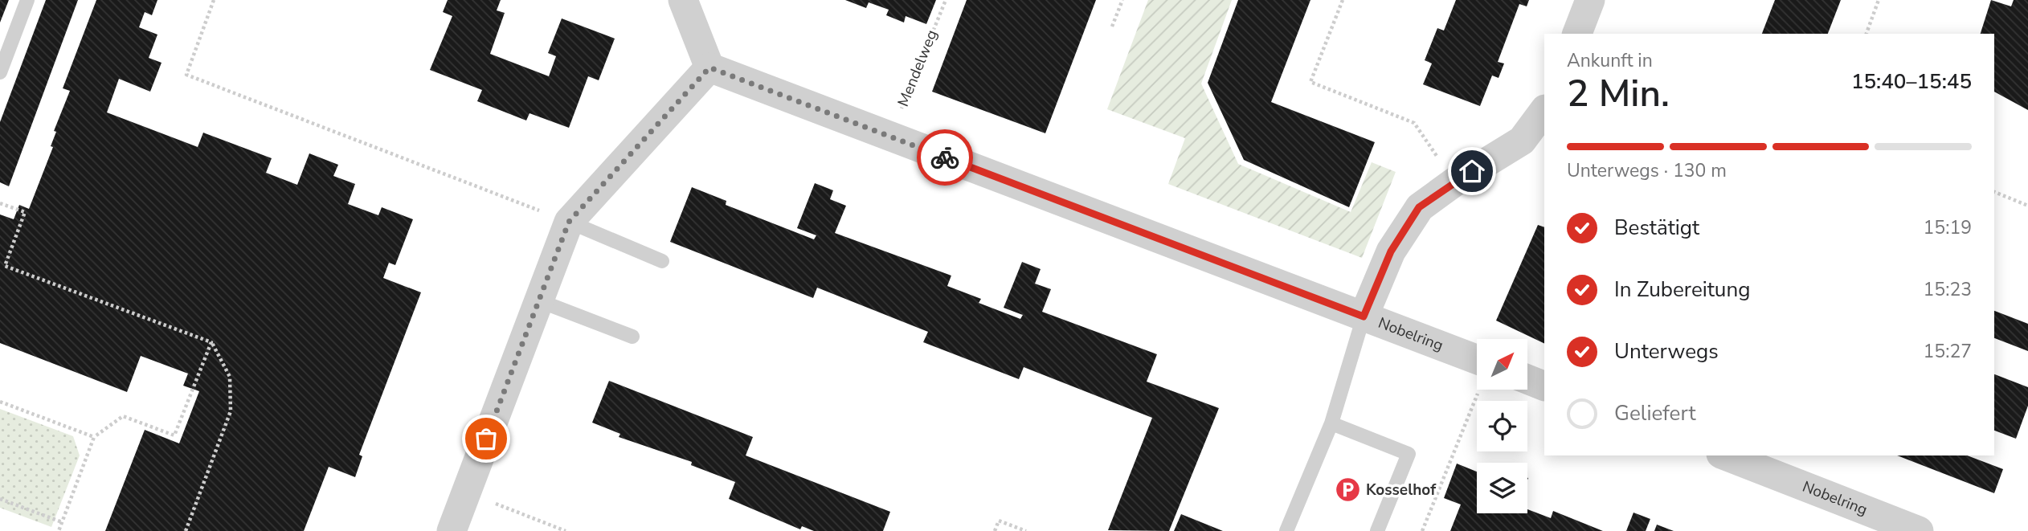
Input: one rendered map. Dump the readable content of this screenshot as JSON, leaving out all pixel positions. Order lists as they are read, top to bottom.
{
  "streets": {
    "street": ["Nobelring"],
    "path": ["Mendelweg"]
  },
  "crossings": [
    ["Mendelweg", "Nobelring"]
  ],
  "places": {
    "parking": ["Kosselhof"]
  },
  "north": "top right",
  "page": {
    "heading": ["2 Min.", "Ankunft in", "15:40–15:45"],
    "bar": "Unterwegs · 130 m",
    "list": [
      ["Bestätigt", "15:19"],
      ["In Zubereitung", "15:23"],
      ["Unterwegs", "15:27"],
      "Geliefert"
    ]
  }
}
